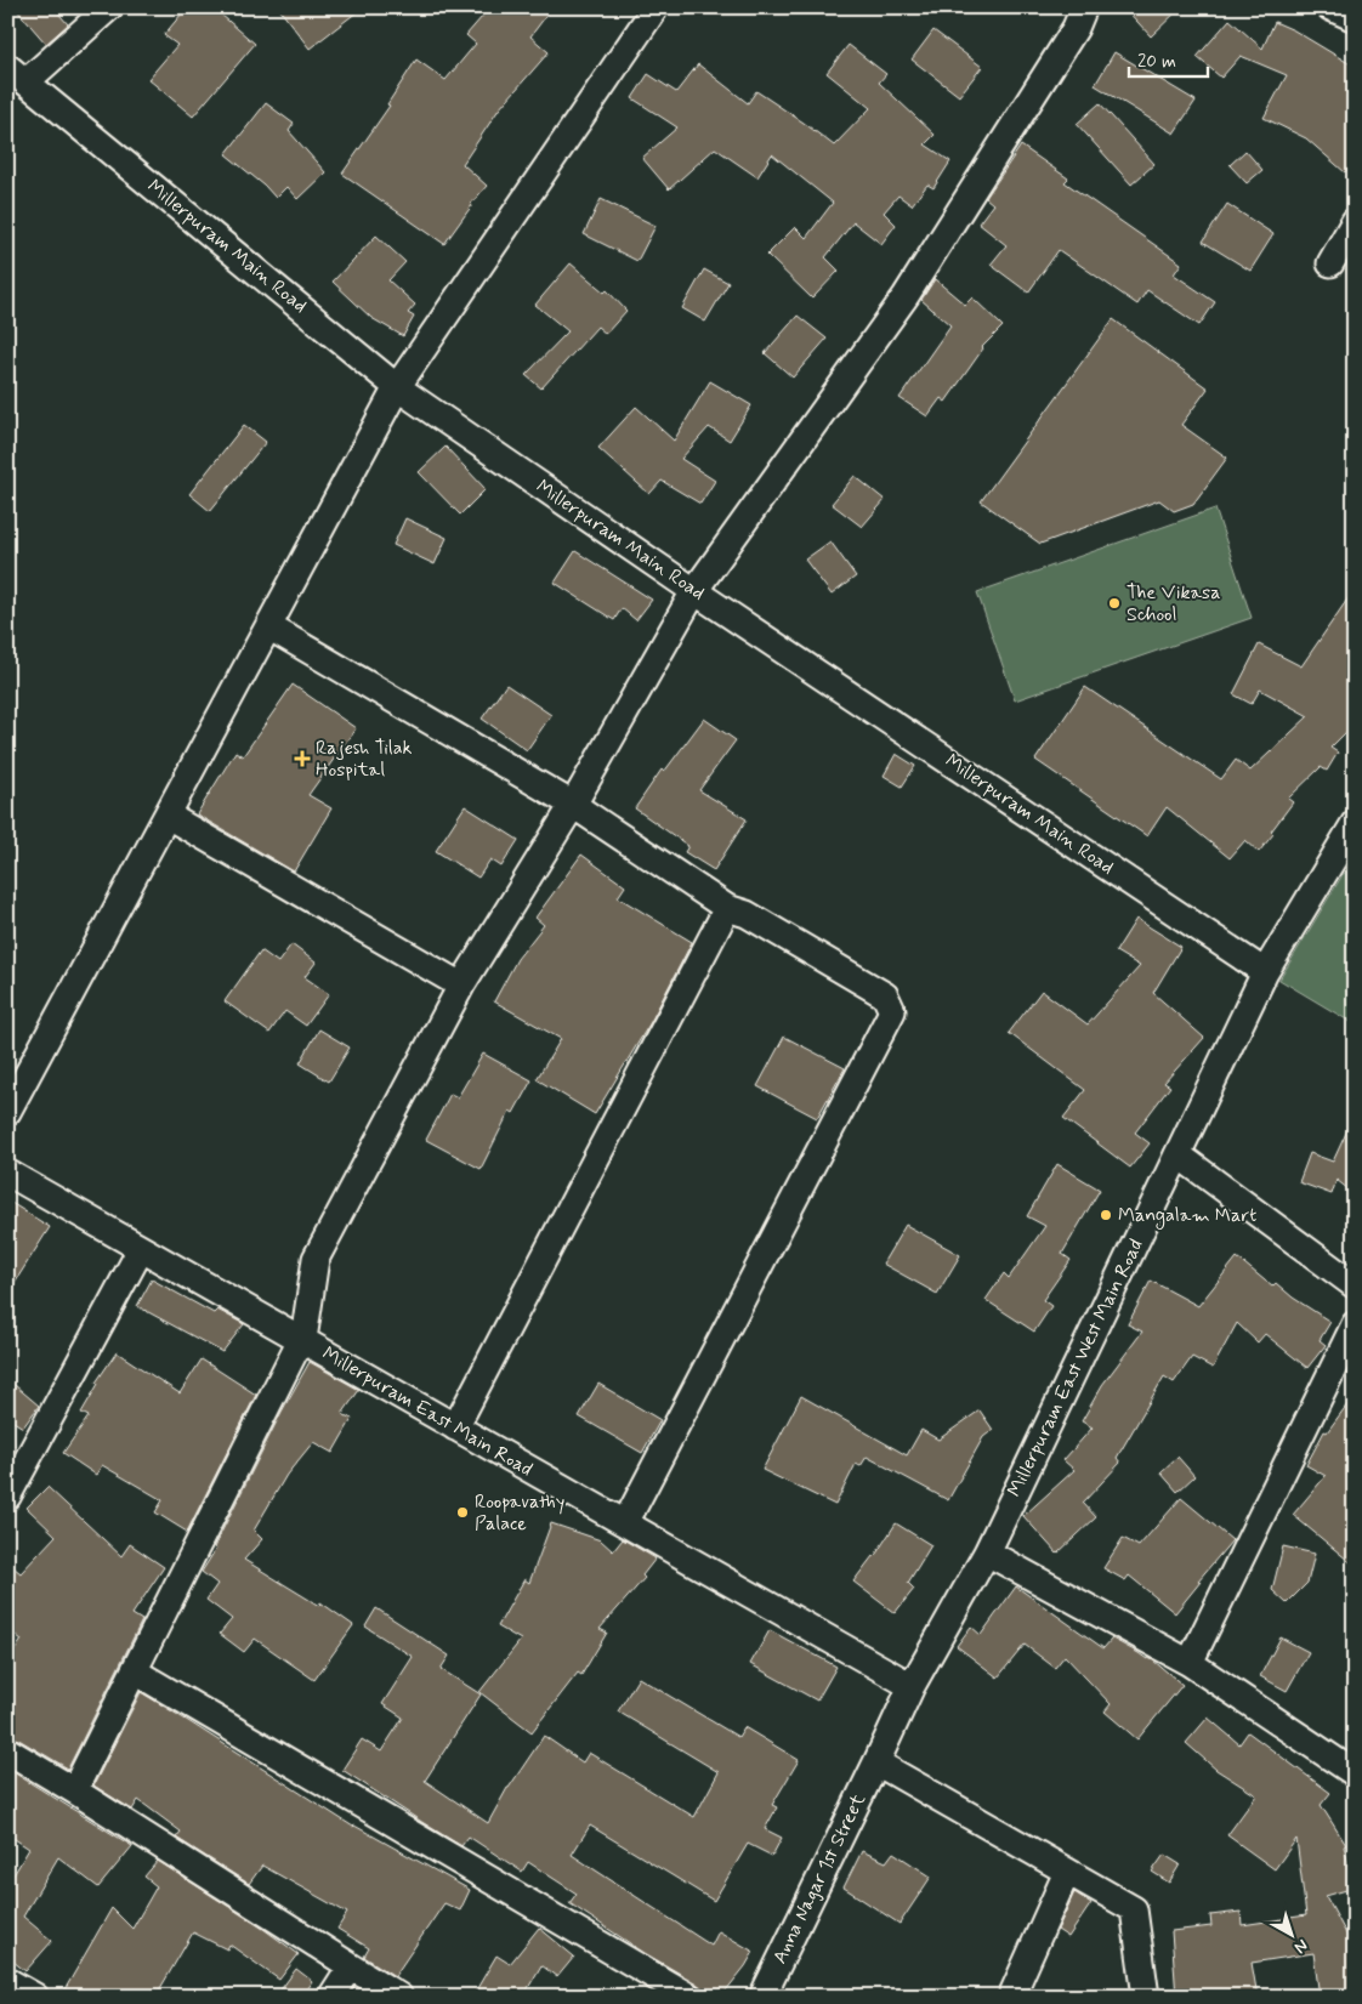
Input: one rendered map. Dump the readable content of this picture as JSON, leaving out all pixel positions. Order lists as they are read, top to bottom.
{
  "streets": {
    "street": [
      "Millerpuram Main Road",
      "Millerpuram East West Main Road",
      "Millerpuram East Main Road",
      "Anna Nagar 1st Street"
    ]
  },
  "crossings": [
    ["Millerpuram Main Road", "Millerpuram East West Main Road"],
    ["Millerpuram East West Main Road", "Millerpuram East Main Road"],
    ["Millerpuram East West Main Road", "Anna Nagar 1st Street"],
    ["Millerpuram East Main Road", "Anna Nagar 1st Street"]
  ],
  "places": {
    "other": ["The Vikasa School", "Mangalam Mart", "Roopavathy Palace"],
    "health": ["Rajesh Tilak Hospital"]
  },
  "scale_bar": "20 m",
  "north": "bottom right"
}
